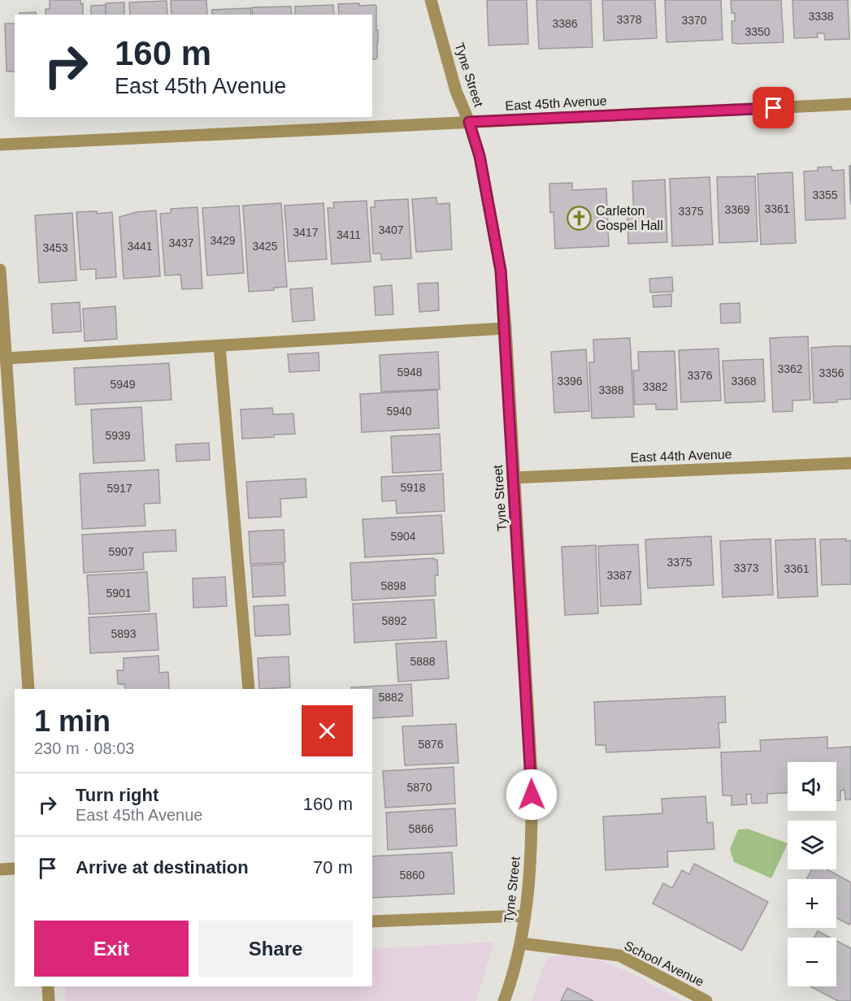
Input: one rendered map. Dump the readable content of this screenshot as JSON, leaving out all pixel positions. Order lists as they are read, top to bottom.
{
  "streets": {
    "street": [
      "Tyne Street",
      "East 45th Avenue",
      "East 44th Avenue",
      "School Avenue"
    ]
  },
  "crossings": [
    ["Tyne Street", "East 45th Avenue"],
    ["Tyne Street", "East 44th Avenue"],
    ["Tyne Street", "School Avenue"]
  ],
  "places": {
    "church": ["Carleton Gospel Hall"]
  },
  "house_numbers": [
    "3338",
    "3378",
    "3370",
    "3386",
    "3350",
    "3355",
    "3361",
    "3369",
    "3375",
    "3407",
    "3417",
    "3411",
    "3429",
    "3437",
    "3441",
    "3425",
    "3453",
    "3362",
    "5948",
    "3356",
    "3376",
    "3396",
    "3368",
    "5949",
    "3382",
    "3388",
    "5940",
    "5939",
    "5918",
    "5917",
    "5904",
    "5907",
    "3375",
    "3373",
    "3361",
    "3387",
    "5898",
    "5901",
    "5892",
    "5893",
    "5888",
    "5882",
    "5876",
    "5870",
    "5866",
    "5860"
  ],
  "page": {
    "turn": ["160 m", "East 45th Avenue"],
    "heading": ["1 min", "230 m · 08:03"],
    "map_buttons": ["+", "−"],
    "list": [
      {
        "name": "Turn right",
        "note": "East 45th Avenue",
        "value": "160 m"
      },
      {
        "name": "Arrive at destination",
        "value": "70 m"
      }
    ],
    "buttons": ["Exit", "Share"]
  }
}
